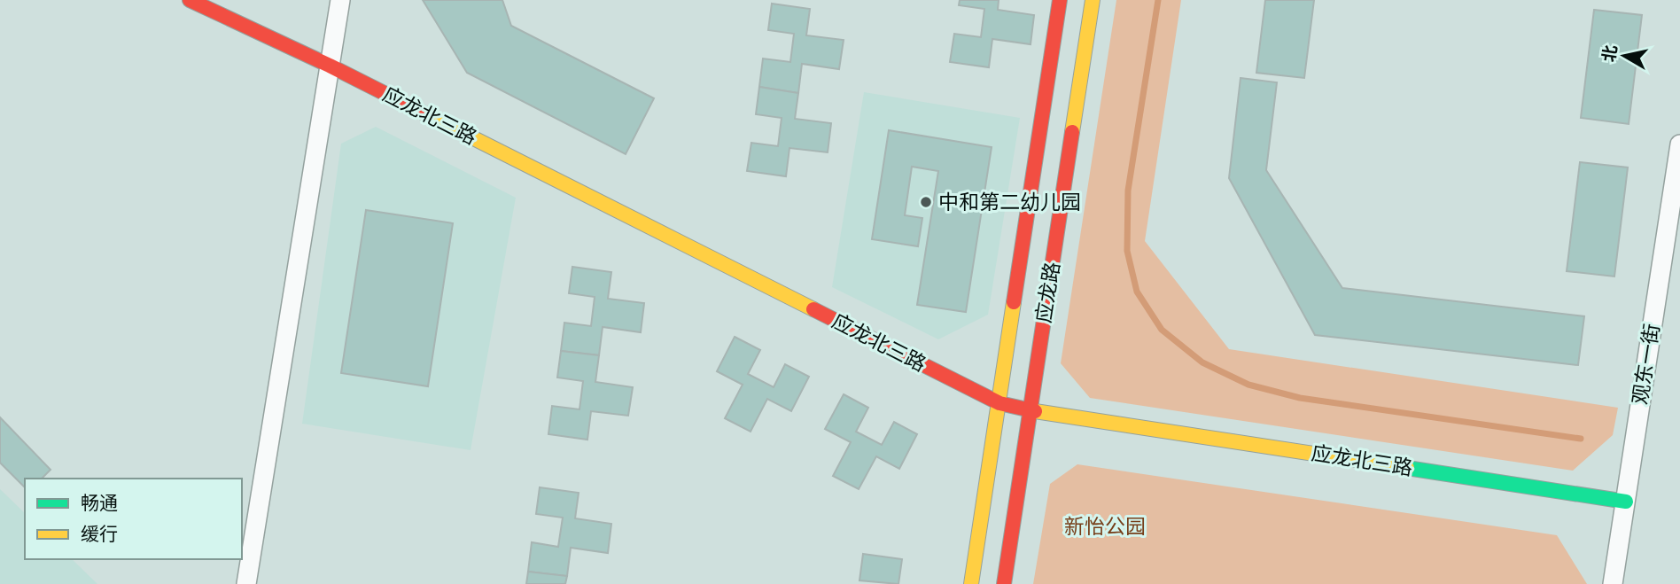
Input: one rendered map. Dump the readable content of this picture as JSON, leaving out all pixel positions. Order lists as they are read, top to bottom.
{
  "streets": {
    "street": ["应龙北三路", "应龙路", "观东一街"]
  },
  "crossings": [
    ["应龙北三路", "应龙路"],
    ["应龙北三路", "观东一街"]
  ],
  "parks": ["新怡公园"],
  "places": ["中和第二幼儿园"],
  "legend": ["畅通", "缓行"],
  "north": "left"
}
